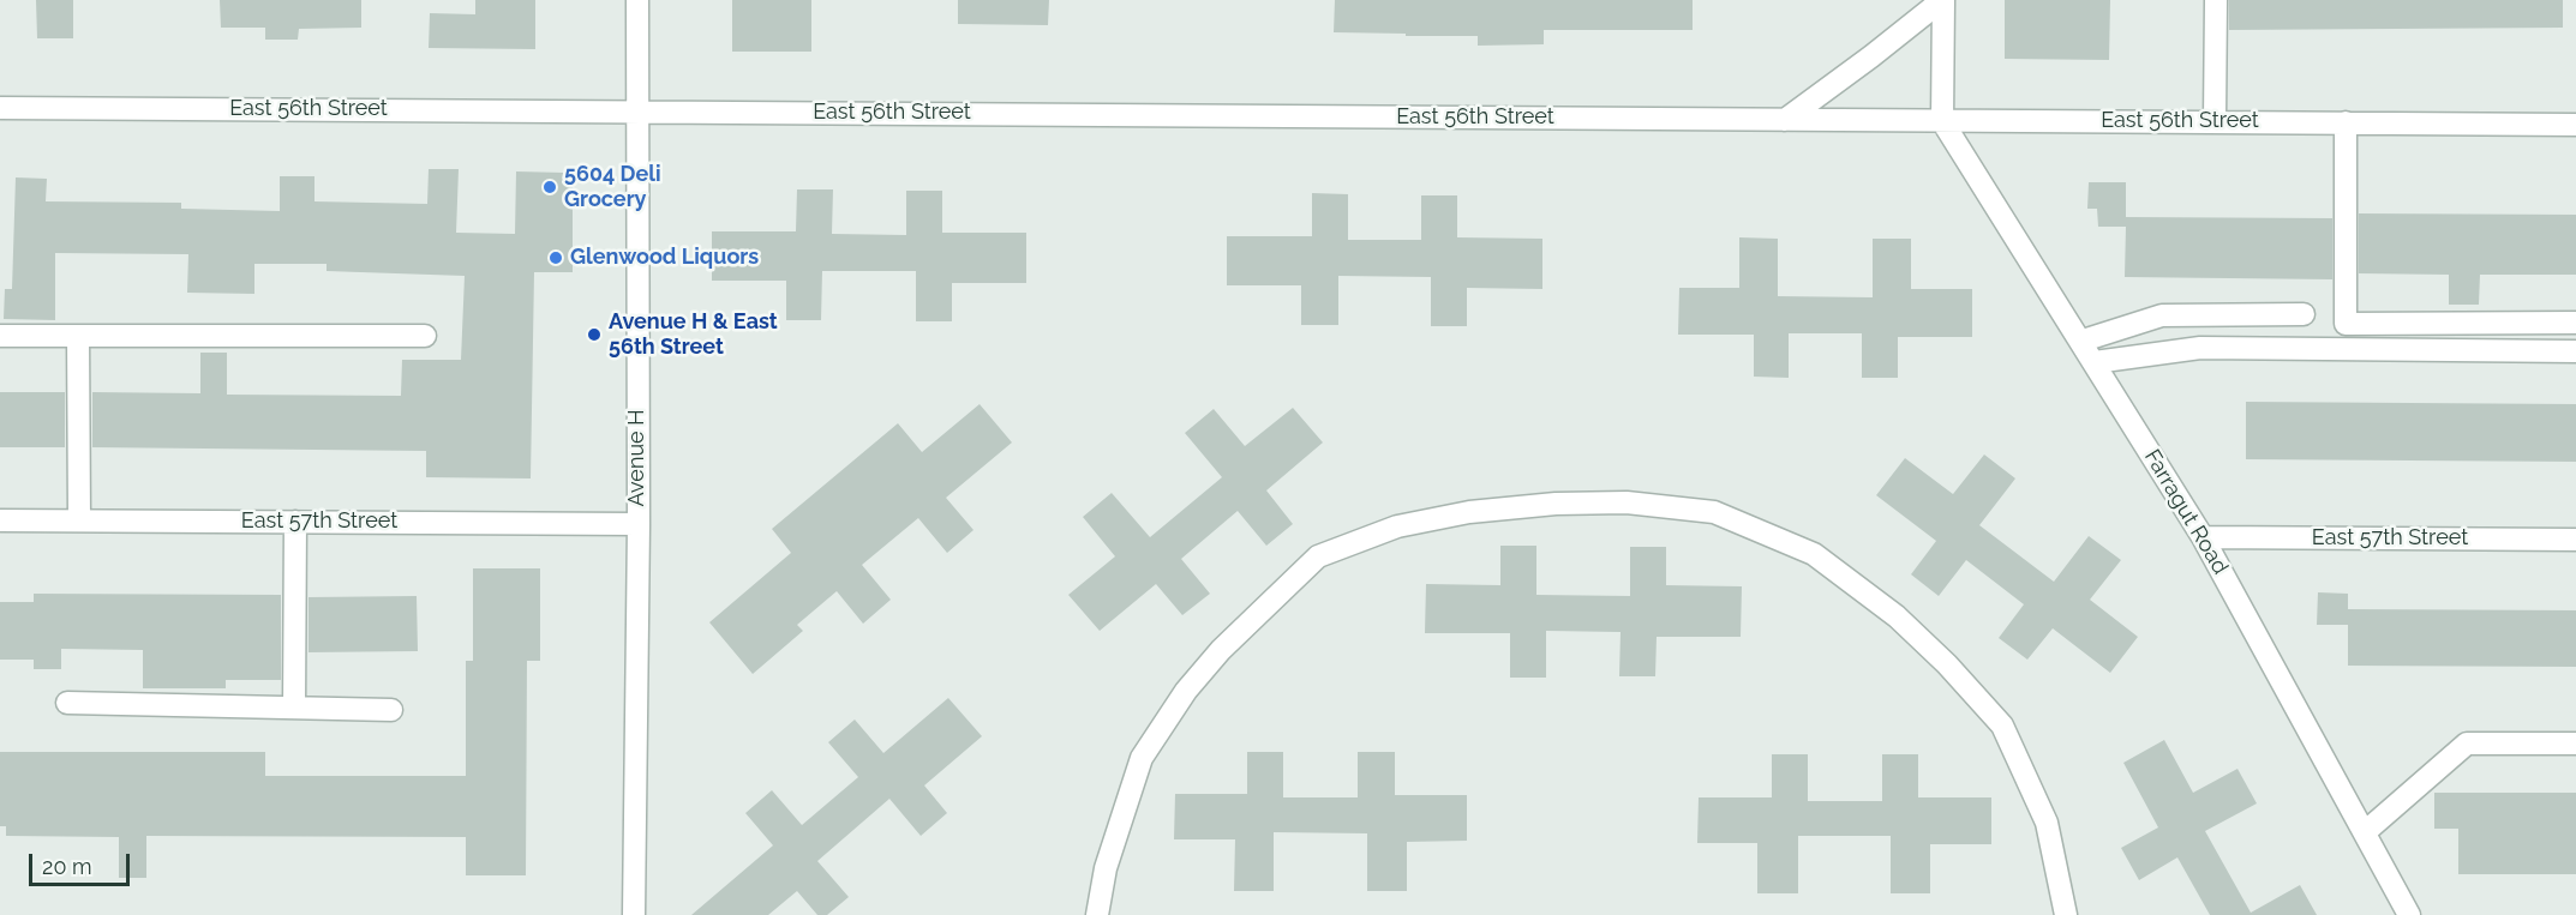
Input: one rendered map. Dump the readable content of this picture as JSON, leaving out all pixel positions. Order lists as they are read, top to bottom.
{
  "streets": {
    "street": [
      "East 56th Street",
      "Avenue H",
      "Farragut Road",
      "East 57th Street"
    ]
  },
  "crossings": [
    ["East 56th Street", "Avenue H"],
    ["East 56th Street", "Farragut Road"],
    ["Avenue H", "East 57th Street"],
    ["Farragut Road", "East 57th Street"]
  ],
  "places": ["5604 Deli Grocery", "Glenwood Liquors", "Avenue H & East 56th Street"],
  "scale_bar": "20 m"
}
